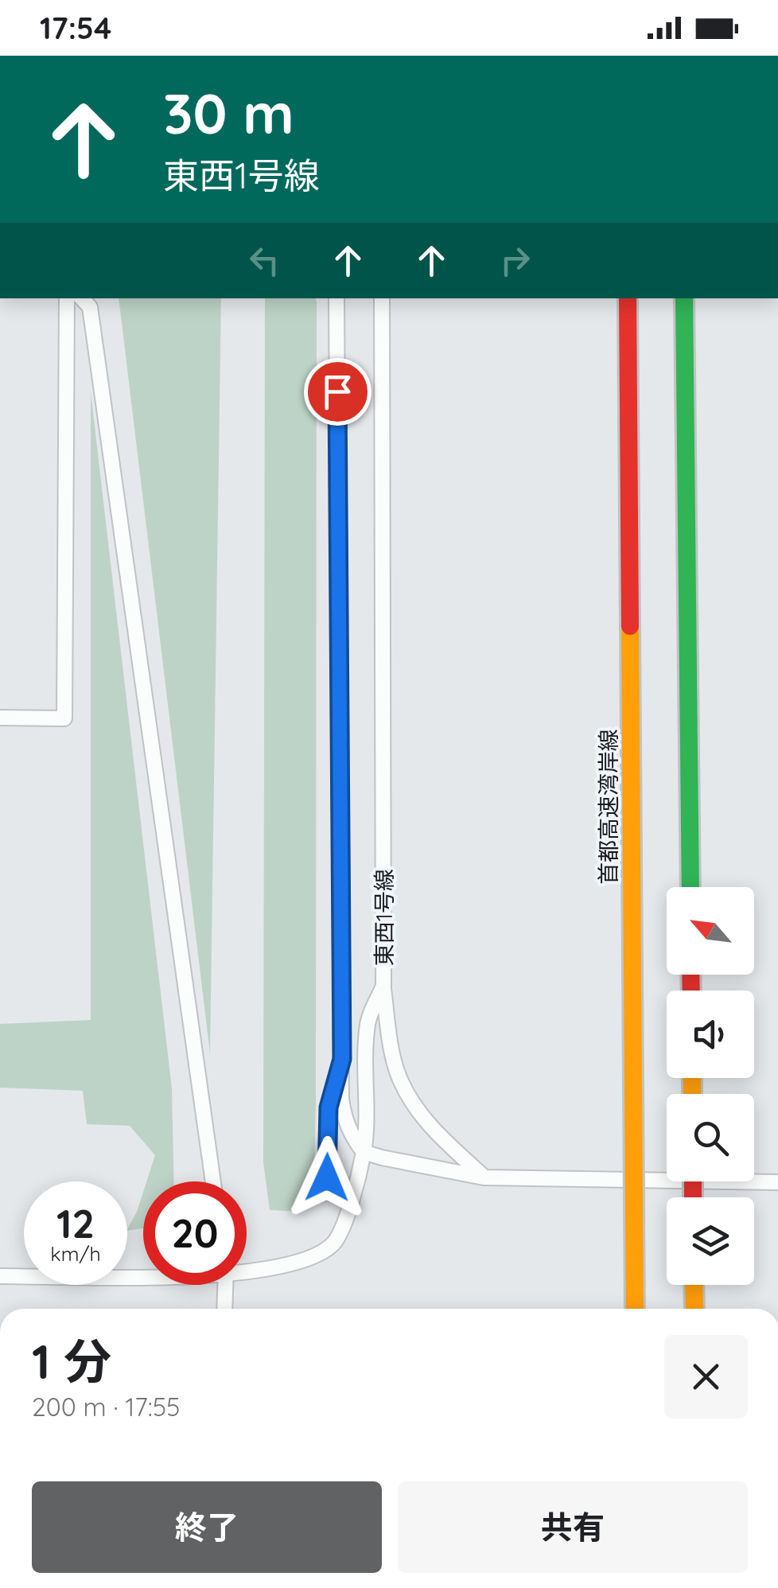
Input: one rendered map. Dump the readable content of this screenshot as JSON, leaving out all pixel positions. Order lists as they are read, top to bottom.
{
  "streets": {
    "highway": ["首都高速湾岸線"],
    "lane": ["東西1号線"]
  },
  "north": "top left",
  "page": {
    "status": "17:54",
    "turn": ["30 m", "東西1号線"],
    "speed": "12 km/h",
    "limit": "20",
    "heading": ["1 分", "200 m · 17:55"],
    "buttons": ["終了", "共有"]
  }
}
